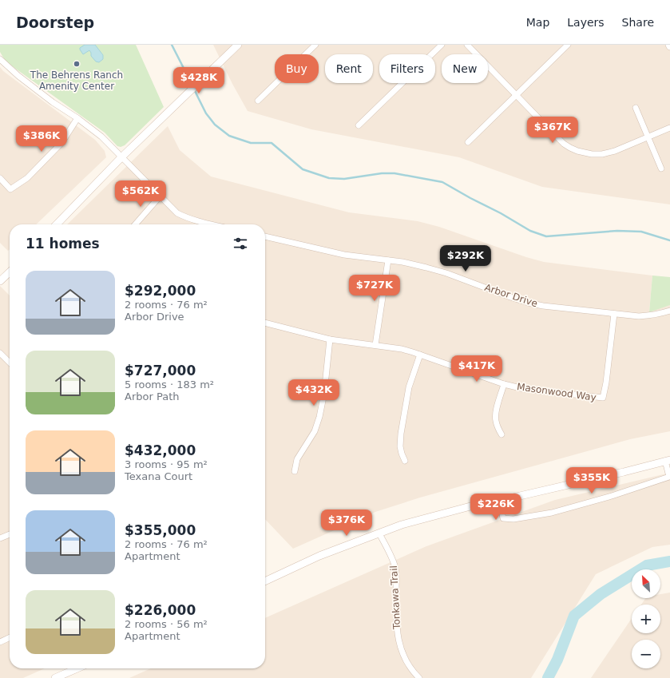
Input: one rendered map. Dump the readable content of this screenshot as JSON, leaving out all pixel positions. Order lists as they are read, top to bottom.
{
  "streets": {
    "street": ["Arbor Drive", "Masonwood Way", "Tonkawa Trail"]
  },
  "crossings": [
    ["Arbor Drive", "Masonwood Way"]
  ],
  "places": ["The Behrens Ranch Amenity Center"],
  "north": "top left",
  "page": {
    "header": "Doorstep",
    "nav": ["Map", "Layers", "Share"],
    "chip": [
      "Buy",
      "Rent",
      "Filters",
      "New"
    ],
    "price": [
      "$428K",
      "$367K",
      "$386K",
      "$562K",
      "$292K",
      "$727K",
      "$417K",
      "$432K",
      "$355K",
      "$226K",
      "$376K"
    ],
    "heading": "11 homes",
    "list": [
      {
        "name": "$292,000",
        "note": "2 rooms · 76 m² · Arbor Drive"
      },
      {
        "name": "$727,000",
        "note": "5 rooms · 183 m² · Arbor Path"
      },
      {
        "name": "$432,000",
        "note": "3 rooms · 95 m² · Texana Court"
      },
      {
        "name": "$355,000",
        "note": "2 rooms · 76 m² · Apartment"
      },
      {
        "name": "$226,000",
        "note": "2 rooms · 56 m² · Apartment"
      }
    ],
    "map_buttons": ["+", "−"]
  }
}
